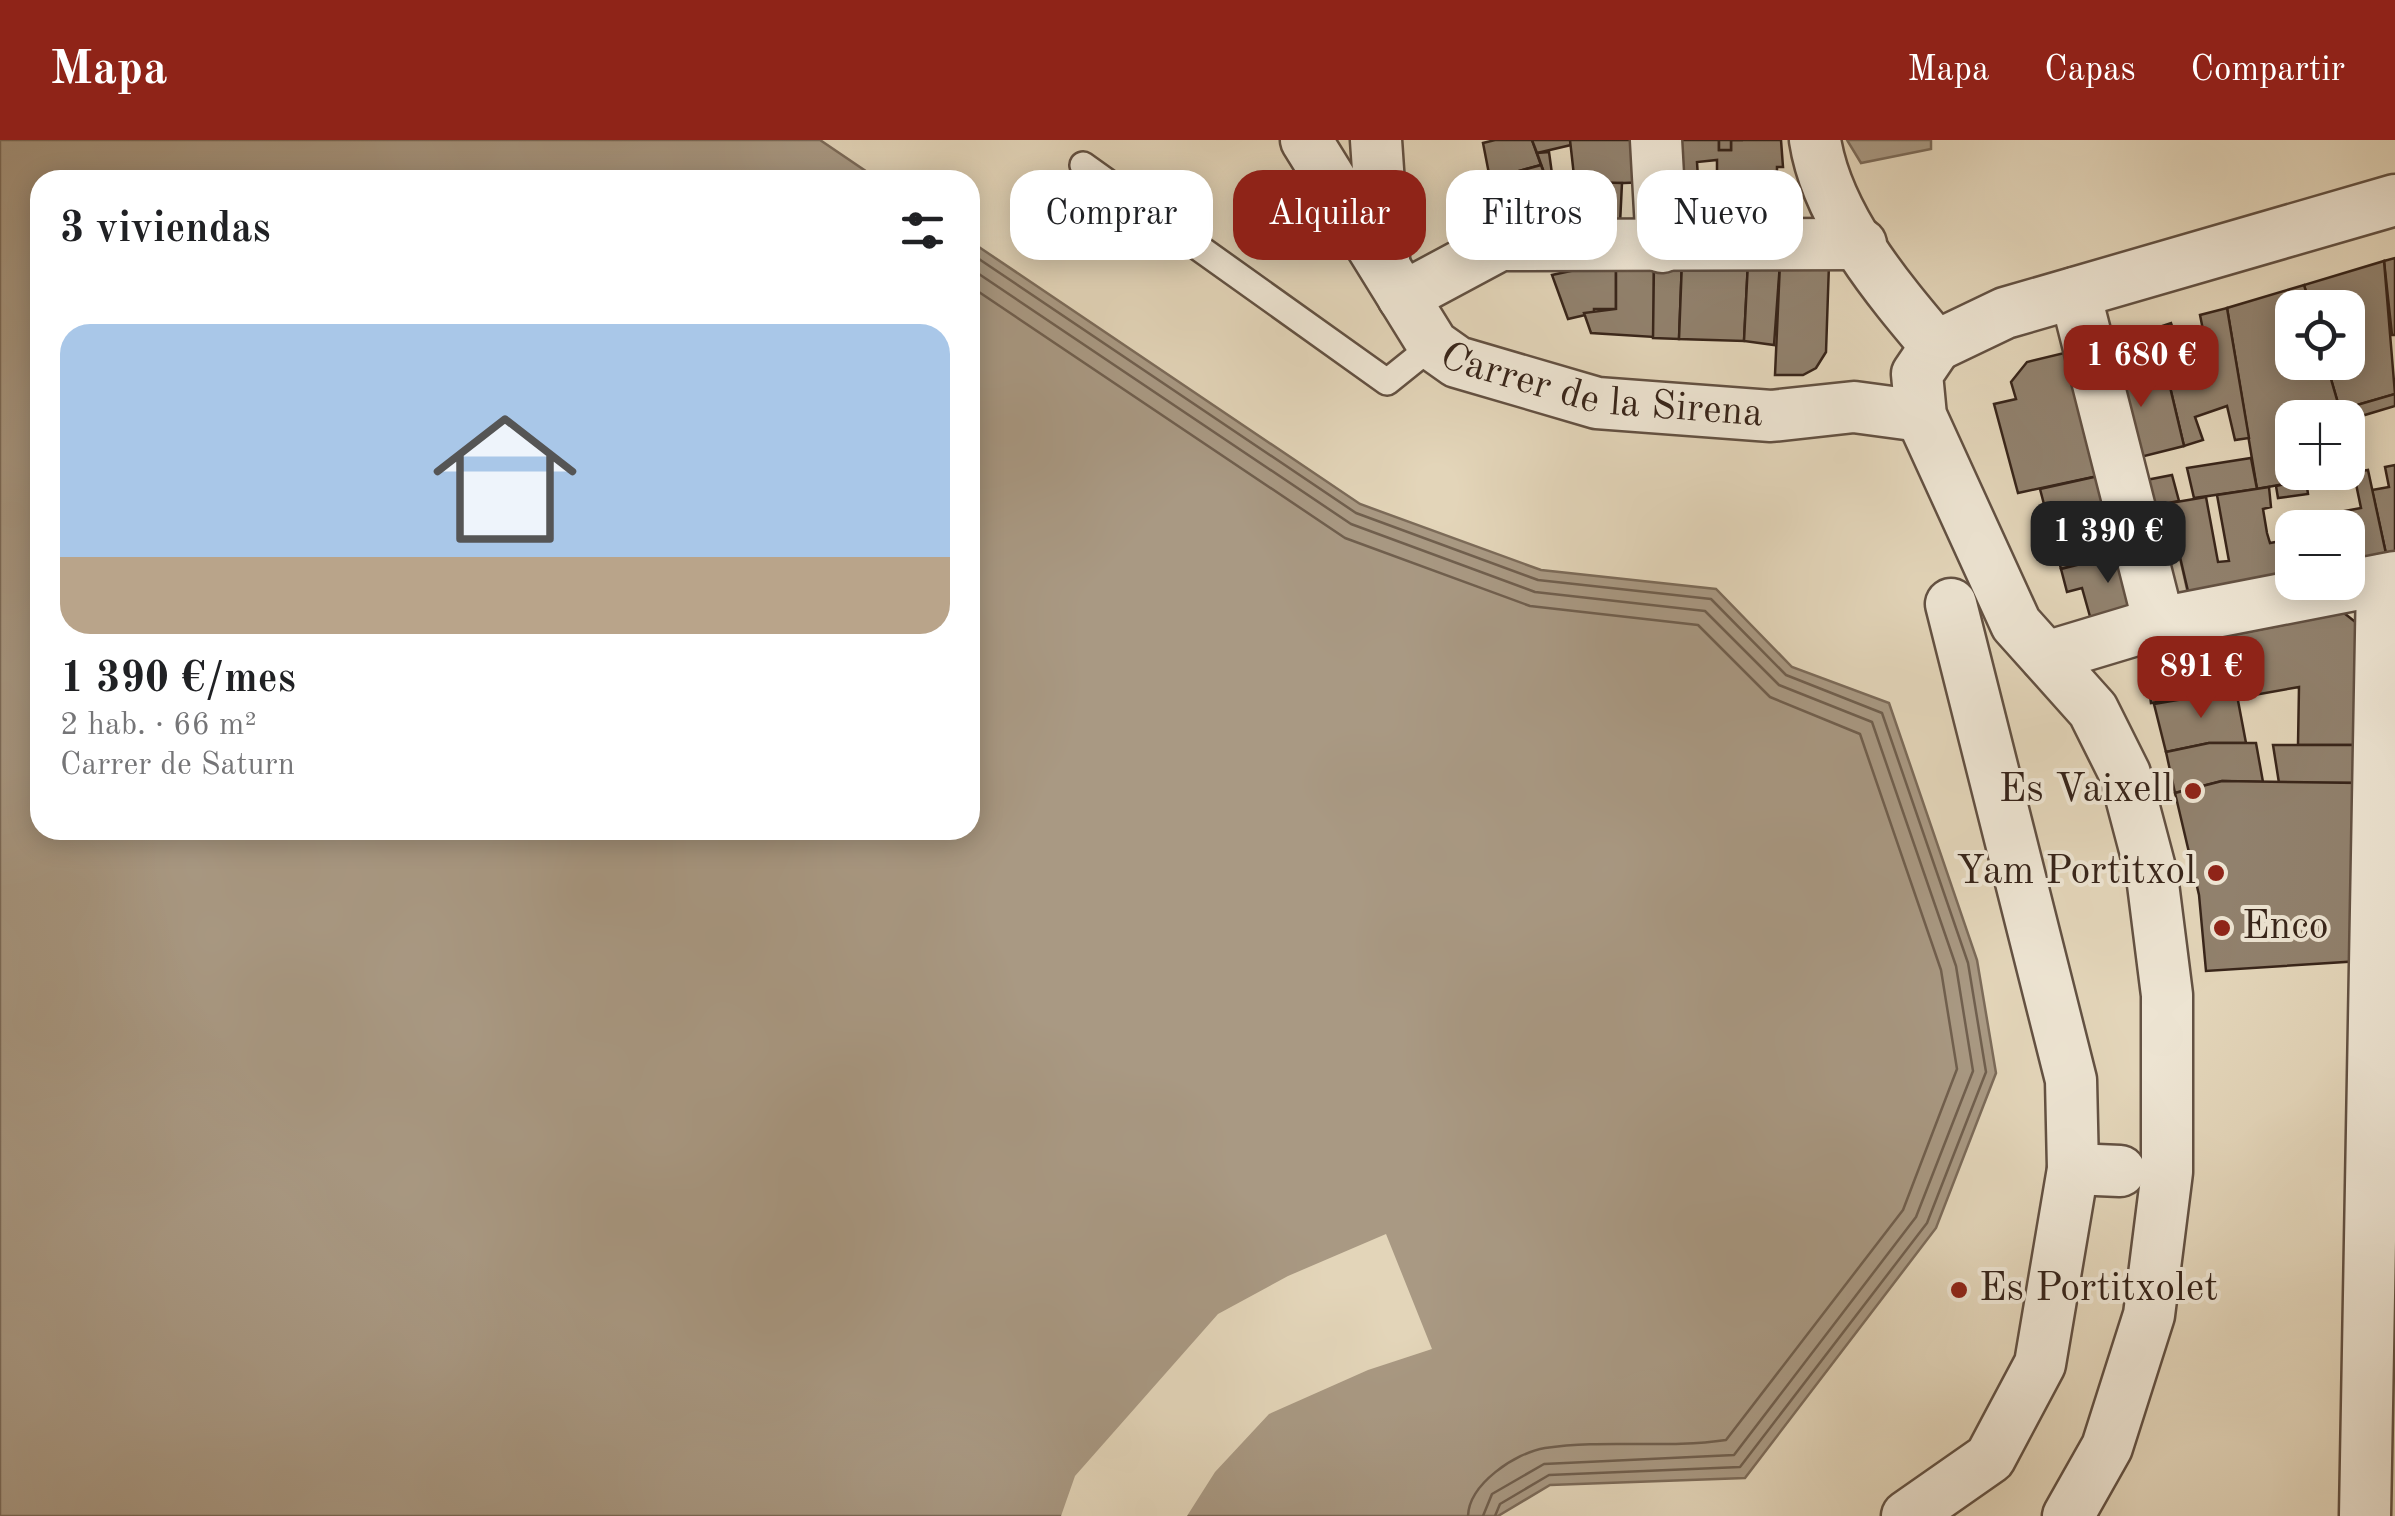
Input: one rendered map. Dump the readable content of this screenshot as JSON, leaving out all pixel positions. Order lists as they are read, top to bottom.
{
  "streets": {
    "street": ["Carrer de la Sirena"]
  },
  "places": [
    "Es Vaixell",
    "Yam Portitxol",
    "Enco",
    "Es Portitxolet"
  ],
  "page": {
    "header": "Mapa",
    "nav": ["Mapa", "Capas", "Compartir"],
    "chip": [
      "Comprar",
      "Alquilar",
      "Filtros",
      "Nuevo"
    ],
    "heading": "3 viviendas",
    "map_buttons": ["+", "−"],
    "list": [
      {
        "name": "1 390 €/mes",
        "note": "2 hab. · 66 m² · Carrer de Saturn"
      }
    ],
    "price": ["1 680 €", "1 390 €", "891 €"]
  }
}
